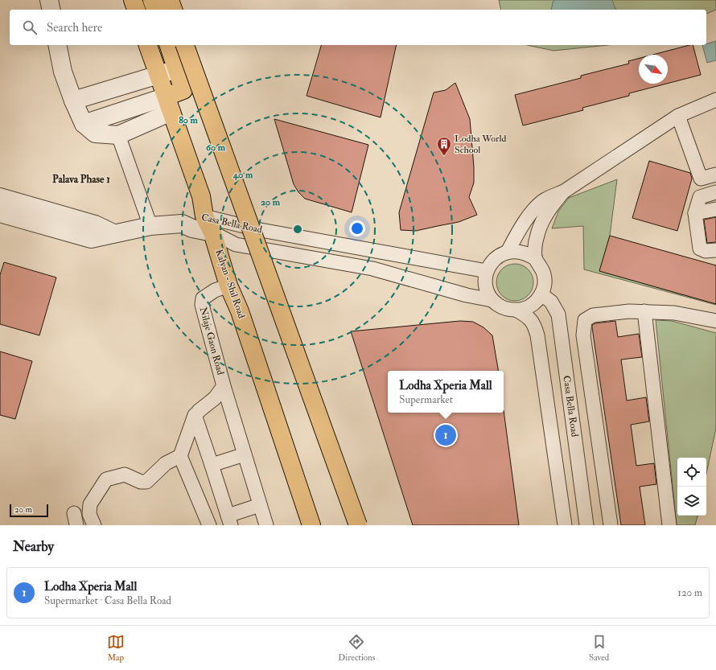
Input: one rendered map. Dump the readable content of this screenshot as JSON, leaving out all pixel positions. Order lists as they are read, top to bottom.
{
  "streets": {
    "main road": ["Kalyan - Shil Road"],
    "street": ["Casa Bella Road", "Nilaje Gaon Road"]
  },
  "crossings": [
    ["Casa Bella Road", "Kalyan - Shil Road"],
    ["Kalyan - Shil Road", "Nilaje Gaon Road"]
  ],
  "districts": ["Palava Phase 1"],
  "places": {
    "building": ["Lodha World School"]
  },
  "scale_bar": "20 m",
  "north": "bottom right",
  "page": {
    "search": "Search here",
    "popup": ["Lodha Xperia Mall", "Supermarket"],
    "pins": "1",
    "scale": "20 m",
    "heading": "Nearby",
    "list": [
      {
        "mark": "1",
        "name": "Lodha Xperia Mall",
        "note": "Supermarket · Casa Bella Road",
        "value": "120 m"
      }
    ],
    "nav": ["Map", "Directions", "Saved"]
  },
  "rings": [
    "80 m",
    "60 m",
    "40 m",
    "20 m"
  ]
}
